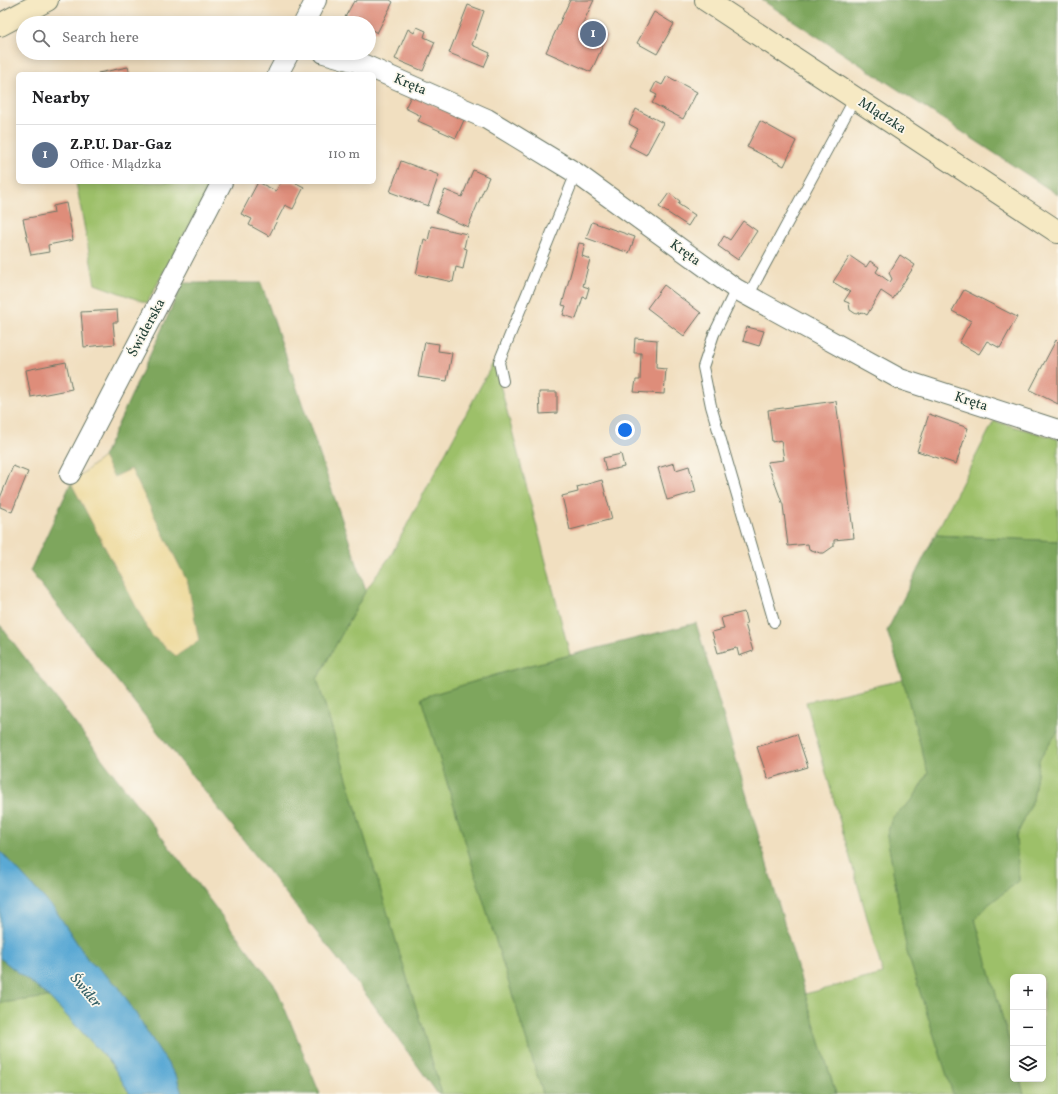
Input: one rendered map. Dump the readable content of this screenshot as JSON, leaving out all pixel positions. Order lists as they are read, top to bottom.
{
  "streets": {
    "street": ["Kręta", "Mlądzka", "Świderska"]
  },
  "water": ["Świder"],
  "page": {
    "search": "Search here",
    "pins": "1",
    "heading": "Nearby",
    "list": [
      {
        "mark": "1",
        "name": "Z.P.U. Dar-Gaz",
        "note": "Office · Mlądzka",
        "value": "110 m"
      }
    ],
    "map_buttons": ["+", "−"]
  }
}
